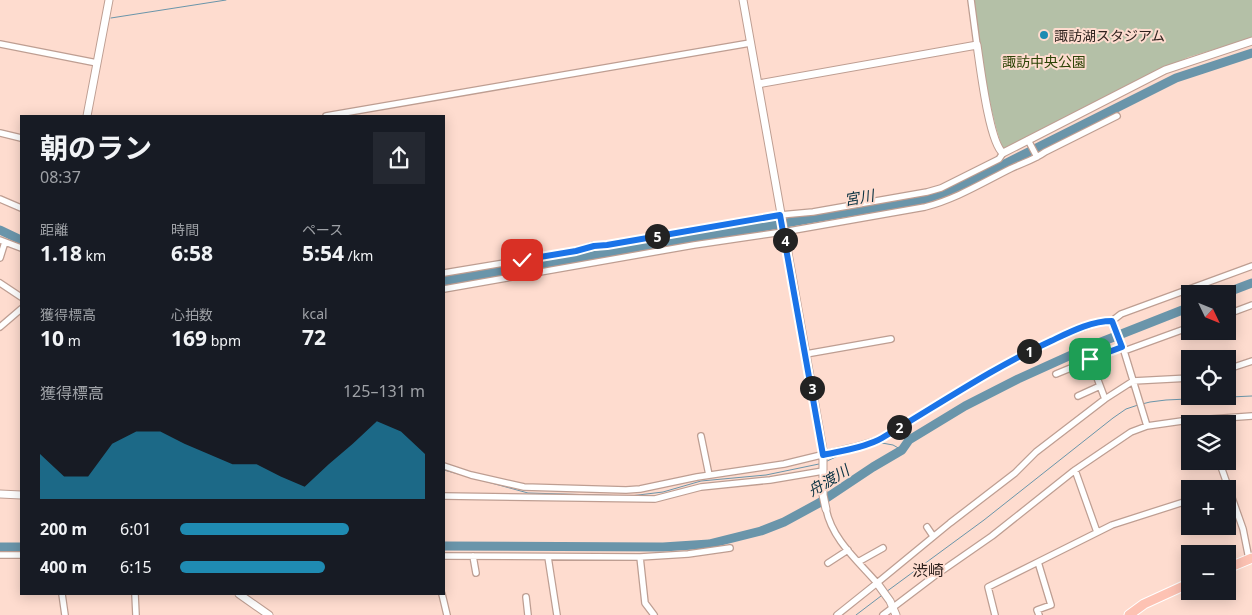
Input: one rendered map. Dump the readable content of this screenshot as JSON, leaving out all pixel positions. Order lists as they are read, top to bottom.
{
  "districts": ["渋崎"],
  "water": ["宮川", "舟渡川"],
  "parks": ["諏訪中央公園"],
  "places": ["諏訪湖スタジアム"],
  "north": "bottom right",
  "page": {
    "heading": ["朝のラン", "08:37"],
    "stats": [
      ["距離", "1.18 km"],
      ["時間", "6:58"],
      ["ペース", "5:54 /km"],
      ["獲得標高", "10 m"],
      ["心拍数", "169 bpm"],
      ["kcal", "72"]
    ],
    "pins": [
      "5",
      "4",
      "1",
      "3",
      "2"
    ],
    "map_buttons": ["+", "−"],
    "chart": ["獲得標高", "125–131 m"],
    "list": [
      {
        "name": "200 m",
        "note": "6:01"
      },
      {
        "name": "400 m",
        "note": "6:15"
      }
    ]
  }
}
